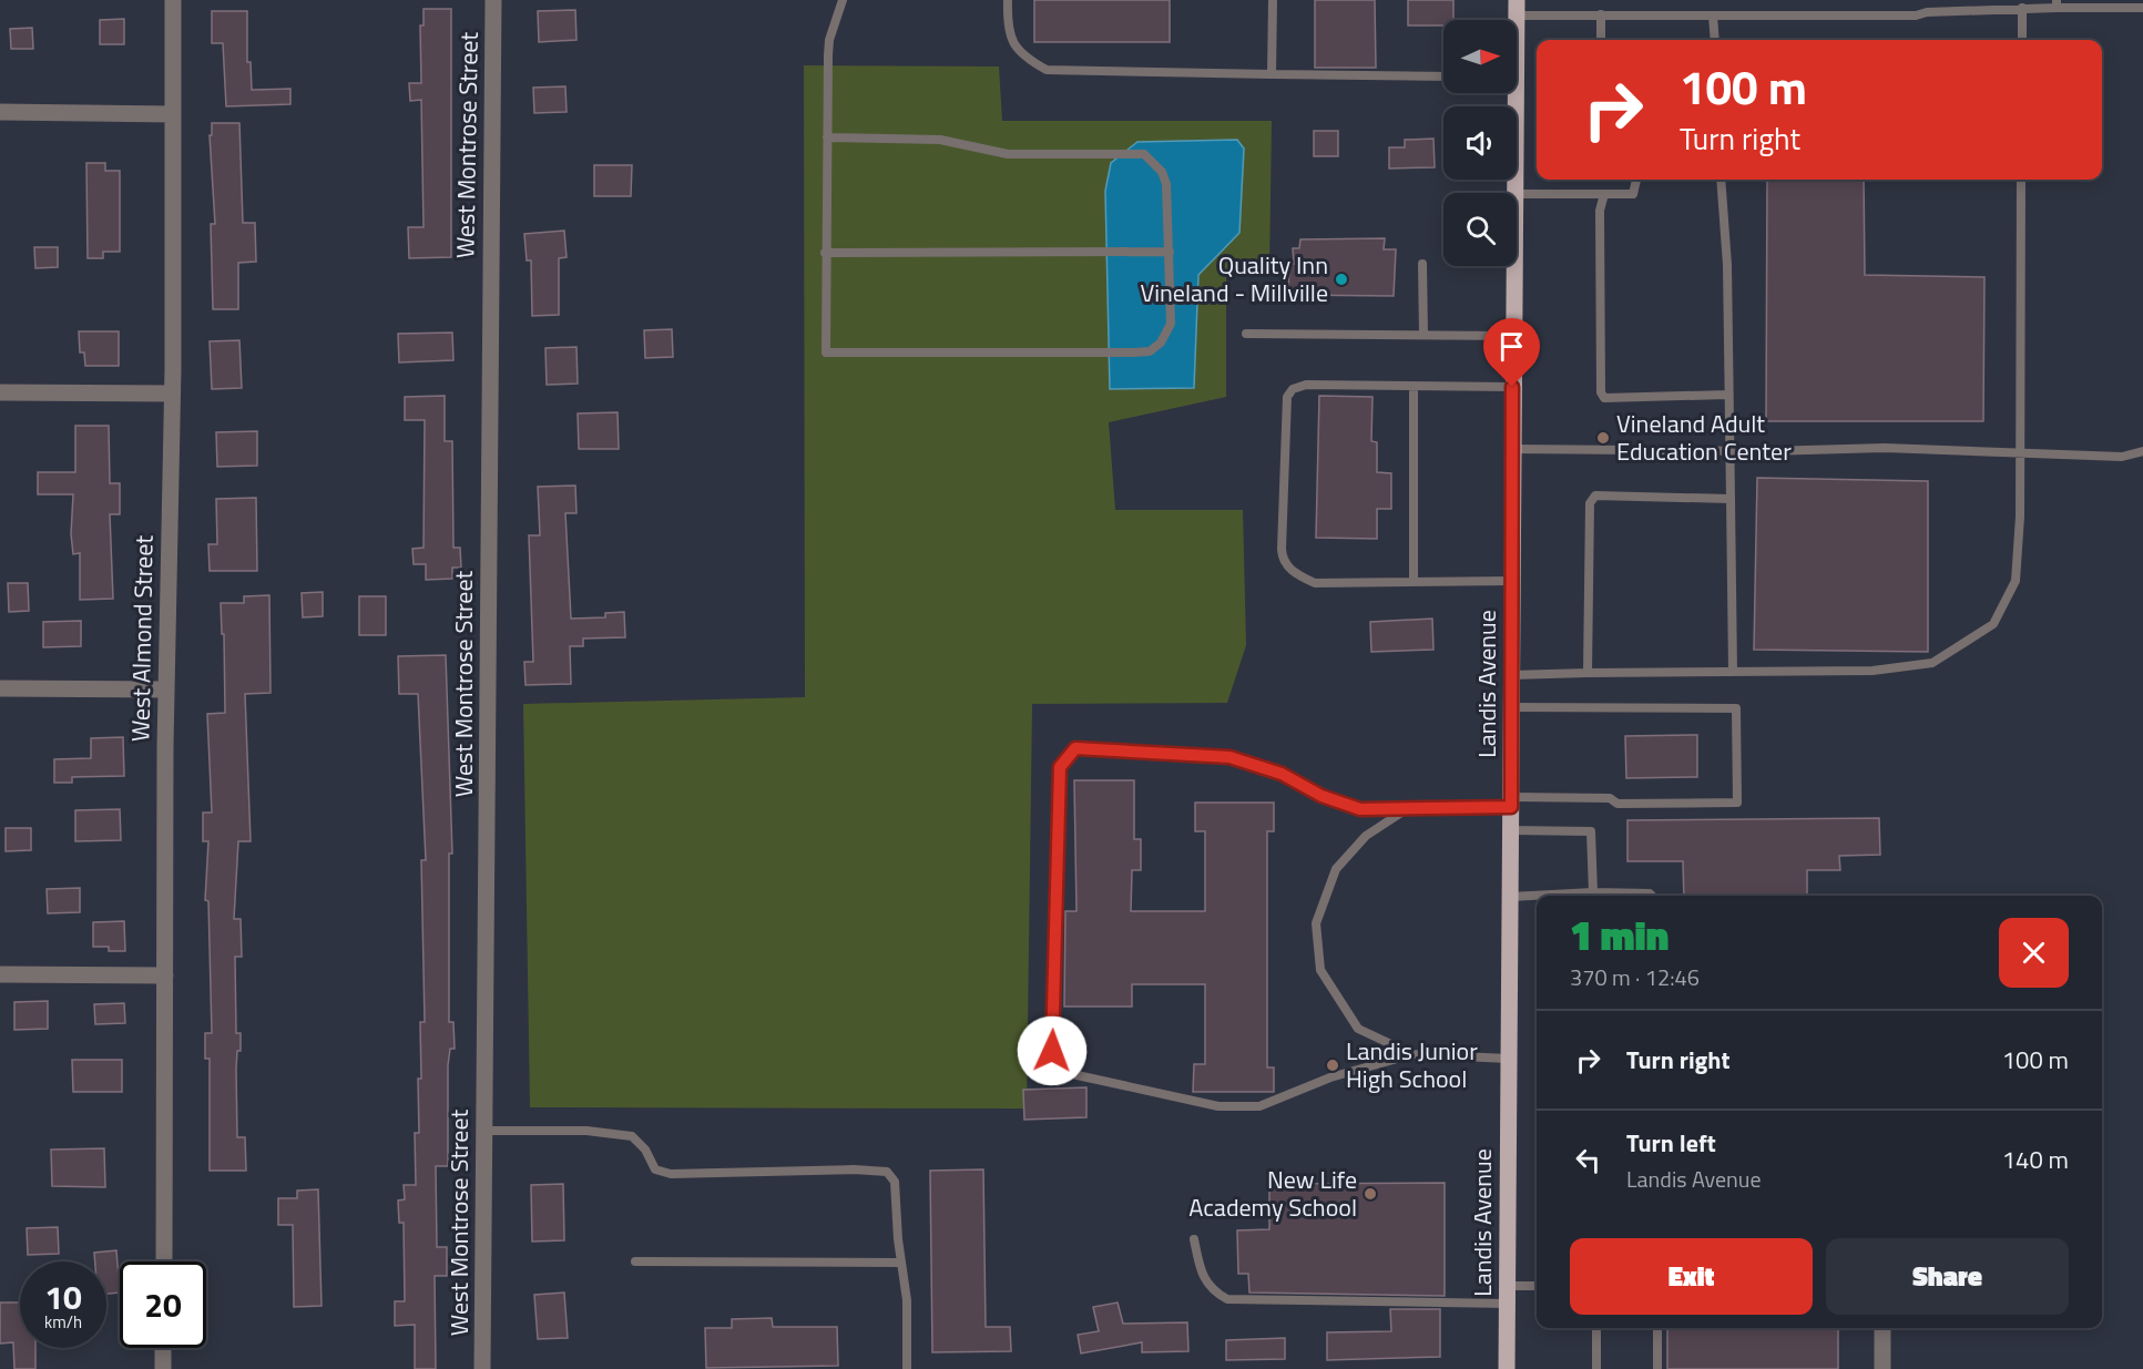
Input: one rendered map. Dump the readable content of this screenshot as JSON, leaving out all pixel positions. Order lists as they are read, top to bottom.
{
  "streets": {
    "main road": ["Landis Avenue"],
    "street": ["West Montrose Street", "West Almond Street"]
  },
  "places": [
    "Quality Inn Vineland - Millville",
    "Vineland Adult Education Center",
    "Landis Junior High School",
    "New Life Academy School"
  ],
  "north": "right",
  "page": {
    "turn": ["100 m", "Turn right"],
    "heading": ["1 min", "370 m · 12:46"],
    "list": [
      {
        "name": "Turn right",
        "value": "100 m"
      },
      {
        "name": "Turn left",
        "note": "Landis Avenue",
        "value": "140 m"
      }
    ],
    "buttons": ["Exit", "Share"],
    "speed": "10 km/h",
    "limit": "20"
  }
}
